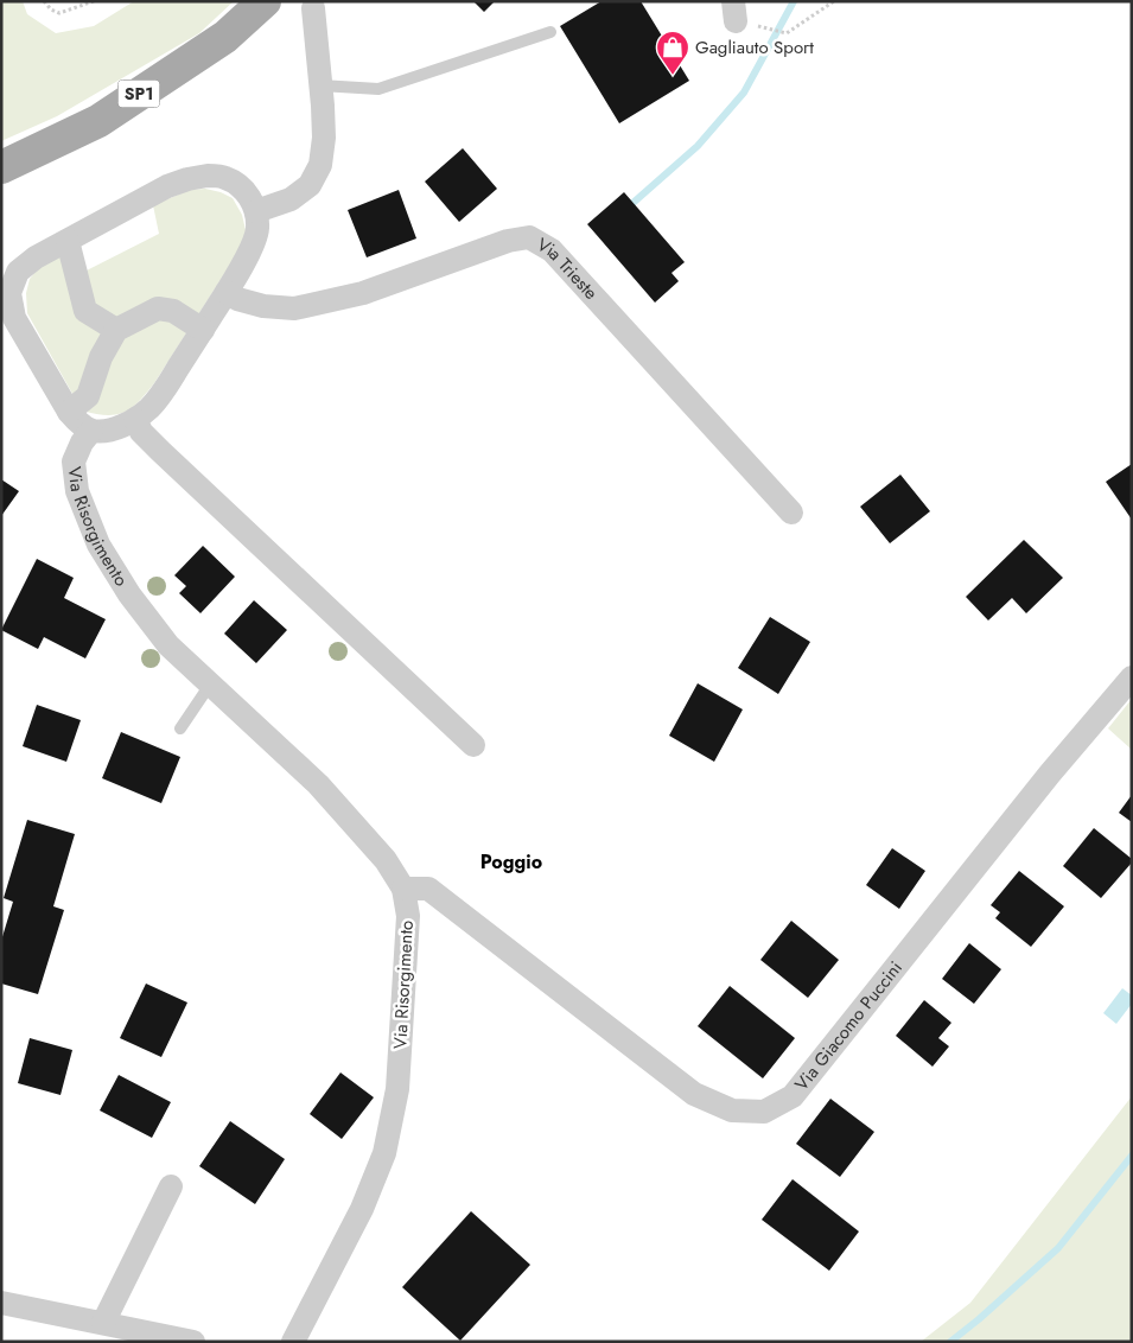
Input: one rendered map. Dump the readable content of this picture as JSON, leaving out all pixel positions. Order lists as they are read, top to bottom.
{
  "streets": {
    "main road": ["SP1"],
    "street": ["Via Trieste", "Via Risorgimento", "Via Giacomo Puccini"]
  },
  "crossings": [
    ["Via Risorgimento", "Via Giacomo Puccini"]
  ],
  "districts": ["Poggio"],
  "places": {
    "shop": ["Gagliauto Sport"]
  }
}
